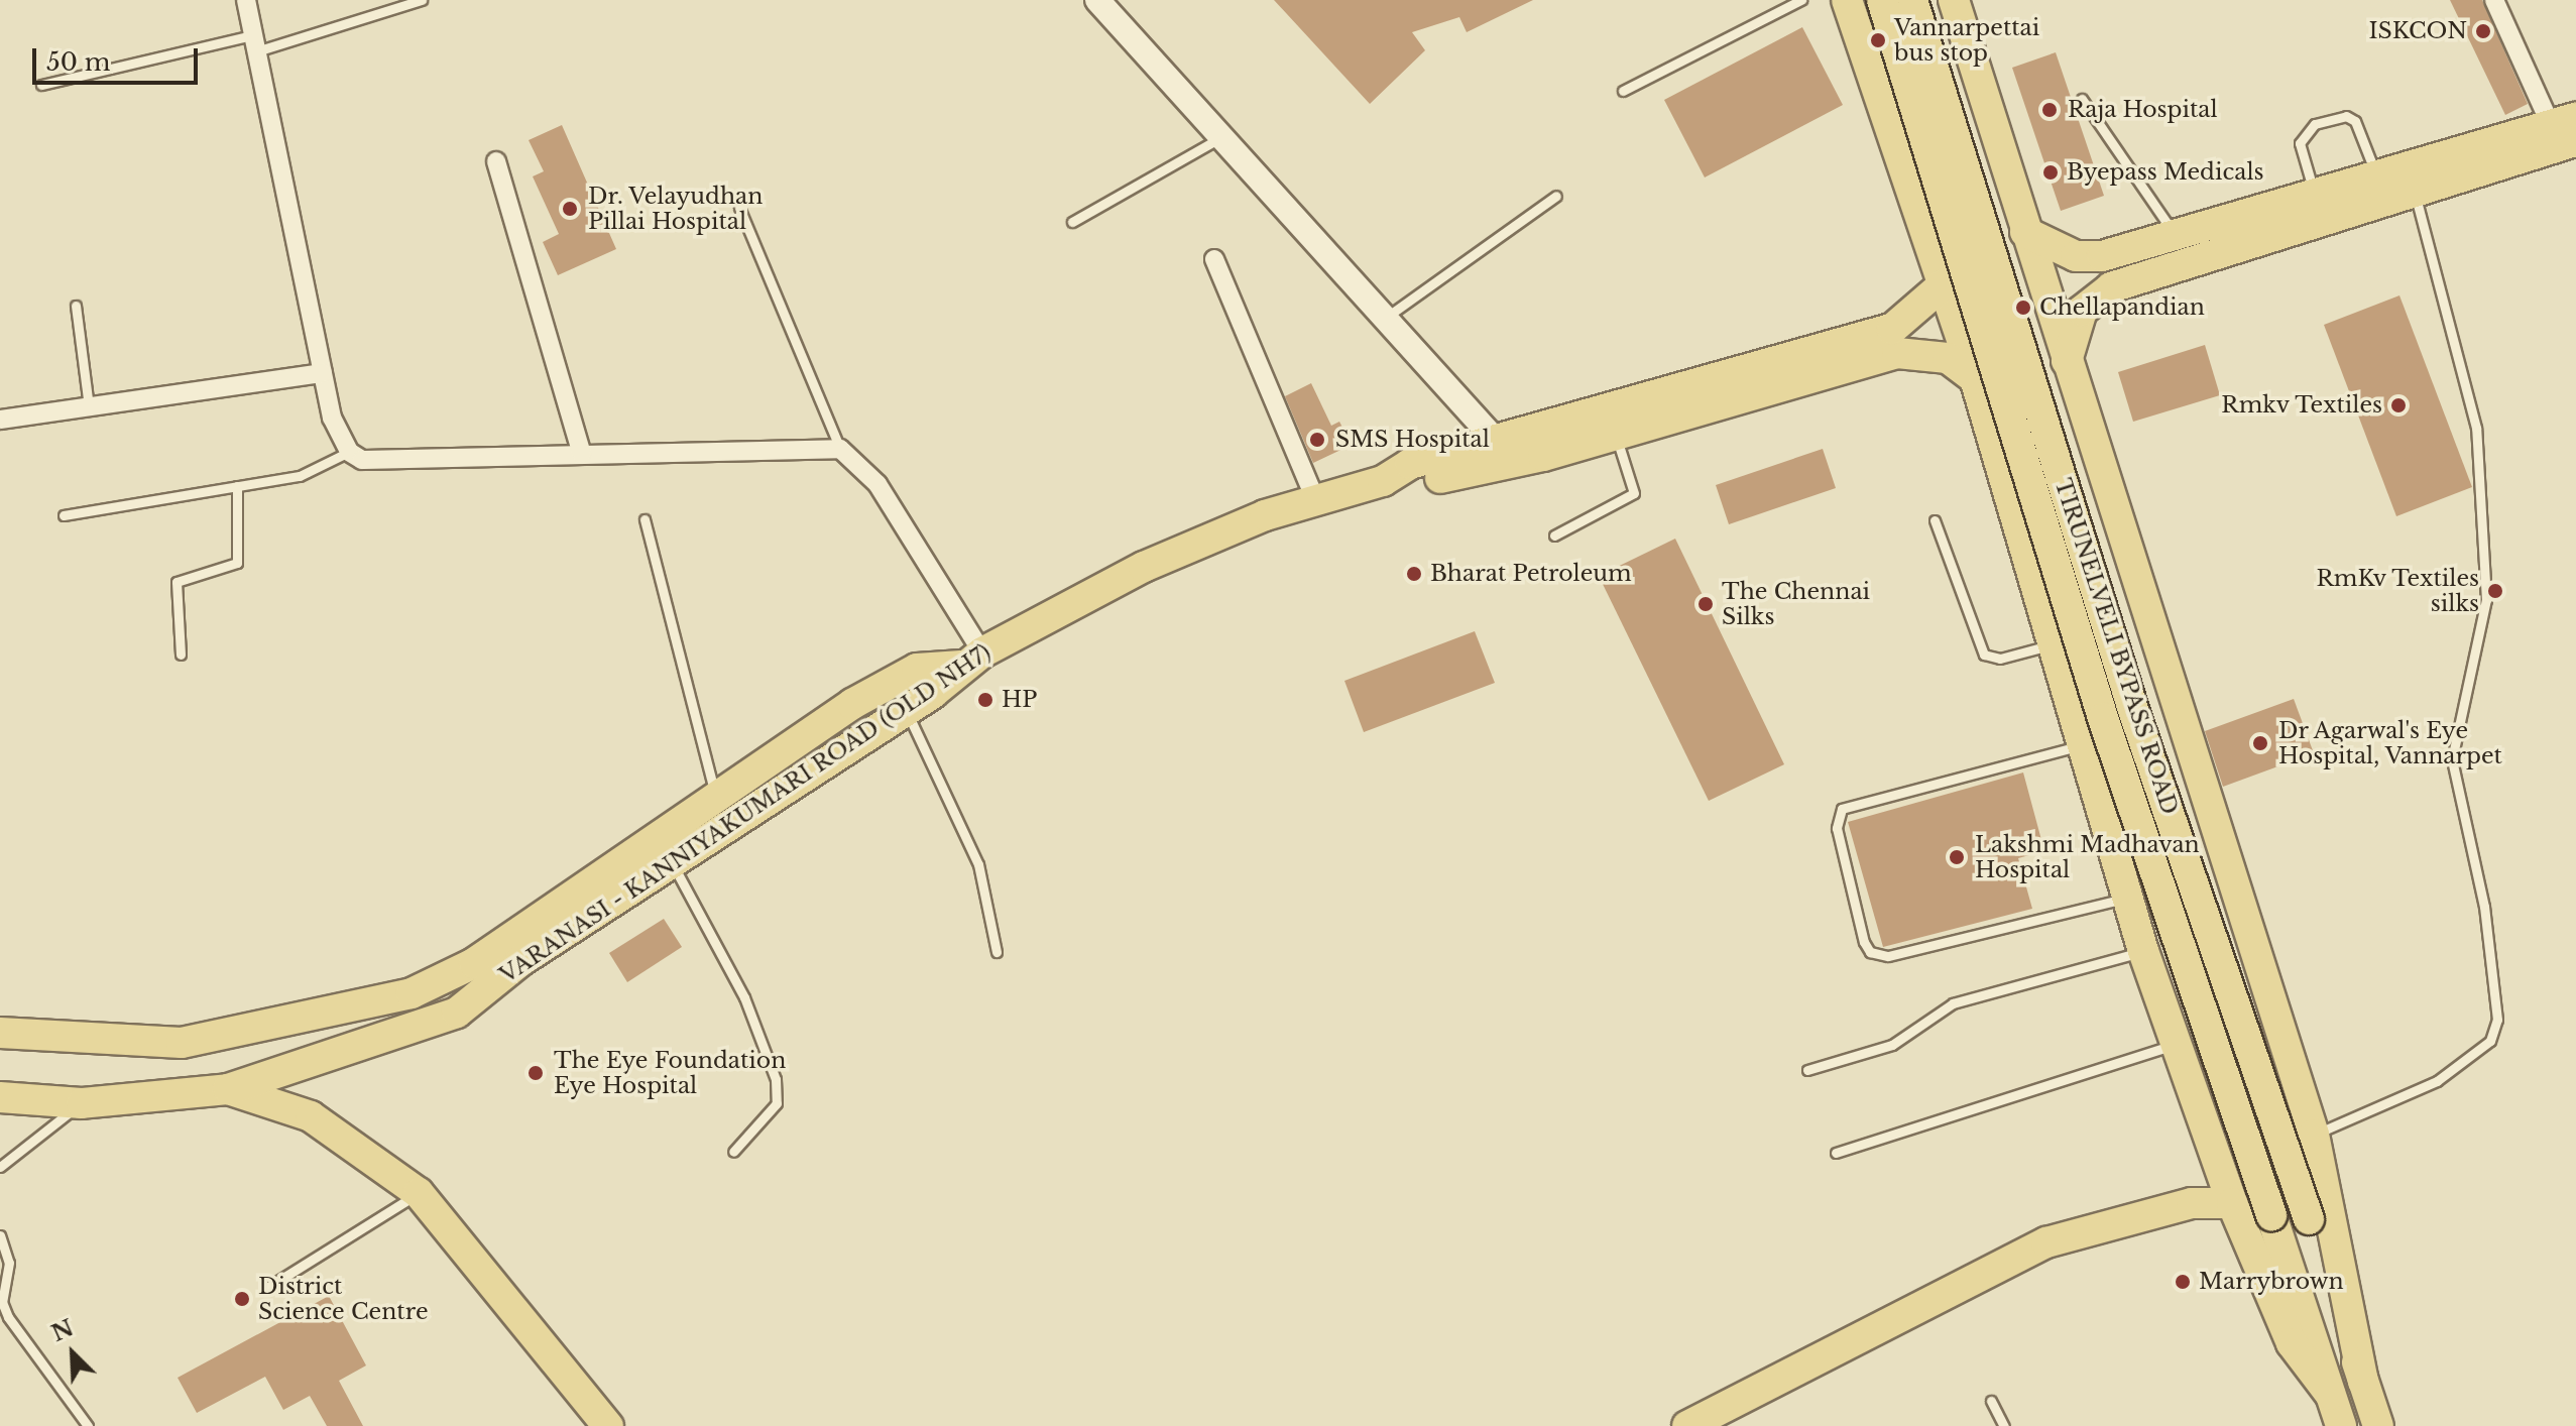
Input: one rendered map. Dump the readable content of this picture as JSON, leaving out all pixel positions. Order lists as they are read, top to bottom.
{
  "streets": {
    "main road": ["TIRUNELVELI BYPASS ROAD", "VARANASI - KANNIYAKUMARI ROAD (OLD NH7)"]
  },
  "places": [
    "ISKCON",
    "Vannarpettai bus stop",
    "Raja Hospital",
    "Byepass Medicals",
    "Dr. Velayudhan Pillai Hospital",
    "Chellapandian",
    "Rmkv Textiles",
    "SMS Hospital",
    "Bharat Petroleum",
    "RmKv Textiles silks",
    "The Chennai Silks",
    "HP",
    "Dr Agarwal's Eye Hospital, Vannarpet",
    "Lakshmi Madhavan Hospital",
    "The Eye Foundation Eye Hospital",
    "Marrybrown",
    "District Science Centre"
  ],
  "scale_bar": "50 m",
  "north": "top left"
}
